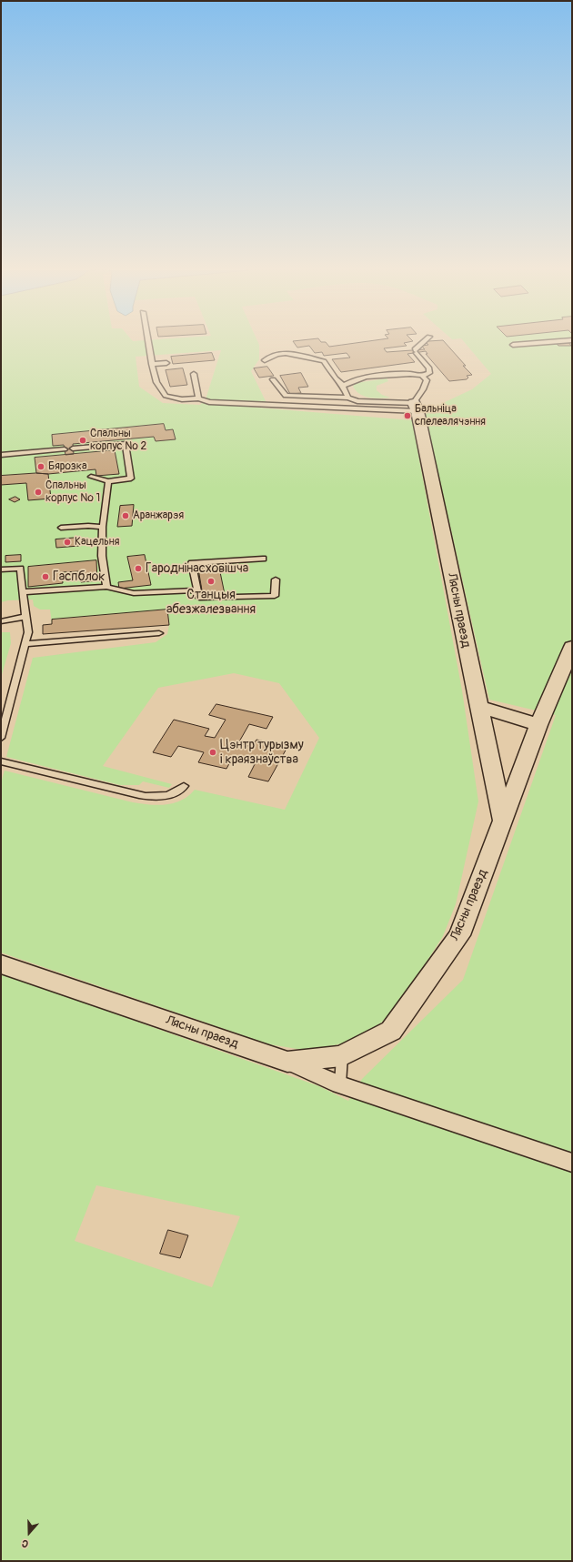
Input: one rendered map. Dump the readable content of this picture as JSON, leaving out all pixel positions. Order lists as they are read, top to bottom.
{
  "streets": {
    "street": ["Лясны праезд"]
  },
  "places": [
    "Бальніца спелеалячэння",
    "Спальны корпус № 2",
    "Бярозка",
    "Спальны корпус № 1",
    "Аранжарэя",
    "Кацельня",
    "Гароднінасховішча",
    "Гаспблок",
    "Станцыя абезжалезвання",
    "Цэнтр турызму і краязнаўства"
  ],
  "north": "bottom"
}
